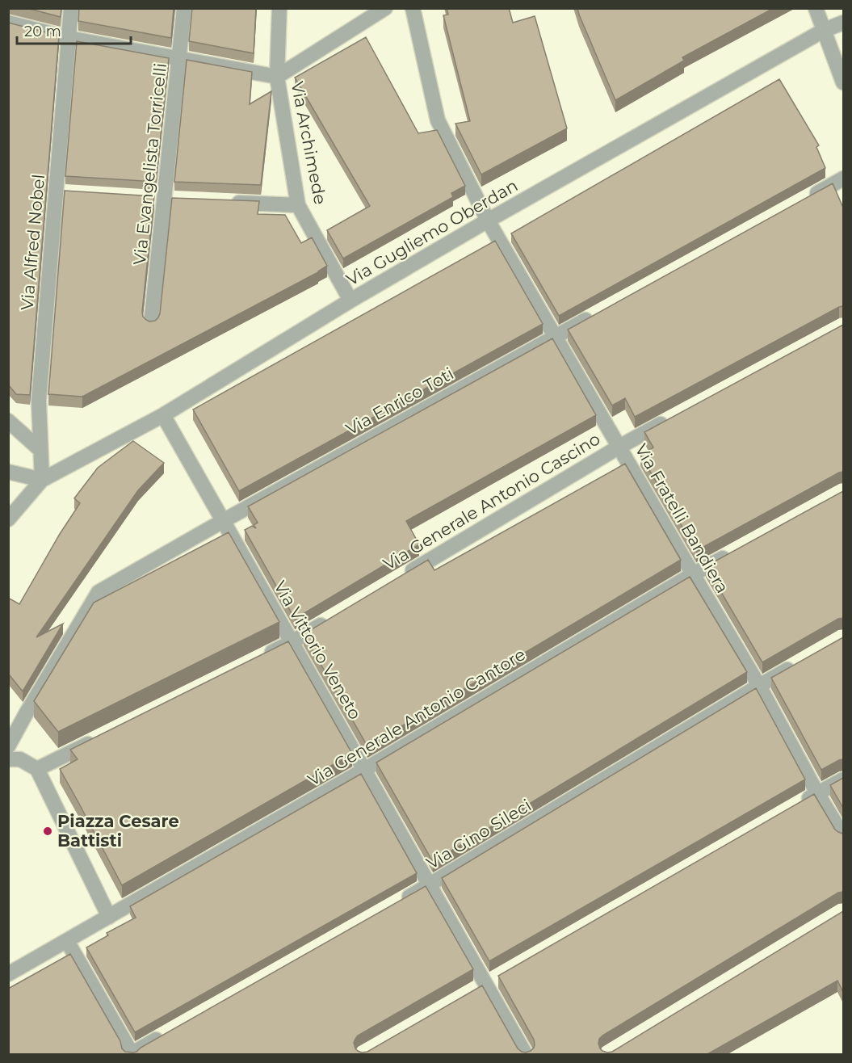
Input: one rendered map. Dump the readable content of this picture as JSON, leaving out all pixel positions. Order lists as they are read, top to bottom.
{
  "streets": {
    "street": [
      "Via Archimede",
      "Via Evangelista Torricelli",
      "Via Gugliemo Oberdan",
      "Via Alfred Nobel",
      "Via Enrico Toti",
      "Via Generale Antonio Cascino",
      "Via Fratelli Bandiera",
      "Via Vittorio Veneto",
      "Via Generale Antonio Cantore",
      "Via Gino Sileci"
    ]
  },
  "crossings": [
    ["Via Archimede", "Via Gugliemo Oberdan"],
    ["Via Gugliemo Oberdan", "Via Alfred Nobel"],
    ["Via Gugliemo Oberdan", "Via Fratelli Bandiera"],
    ["Via Gugliemo Oberdan", "Via Vittorio Veneto"],
    ["Via Enrico Toti", "Via Fratelli Bandiera"],
    ["Via Enrico Toti", "Via Vittorio Veneto"],
    ["Via Generale Antonio Cascino", "Via Fratelli Bandiera"],
    ["Via Fratelli Bandiera", "Via Generale Antonio Cantore"],
    ["Via Fratelli Bandiera", "Via Gino Sileci"],
    ["Via Vittorio Veneto", "Via Generale Antonio Cantore"],
    ["Via Vittorio Veneto", "Via Gino Sileci"]
  ],
  "places": ["Piazza Cesare Battisti"],
  "scale_bar": "20 m"
}
